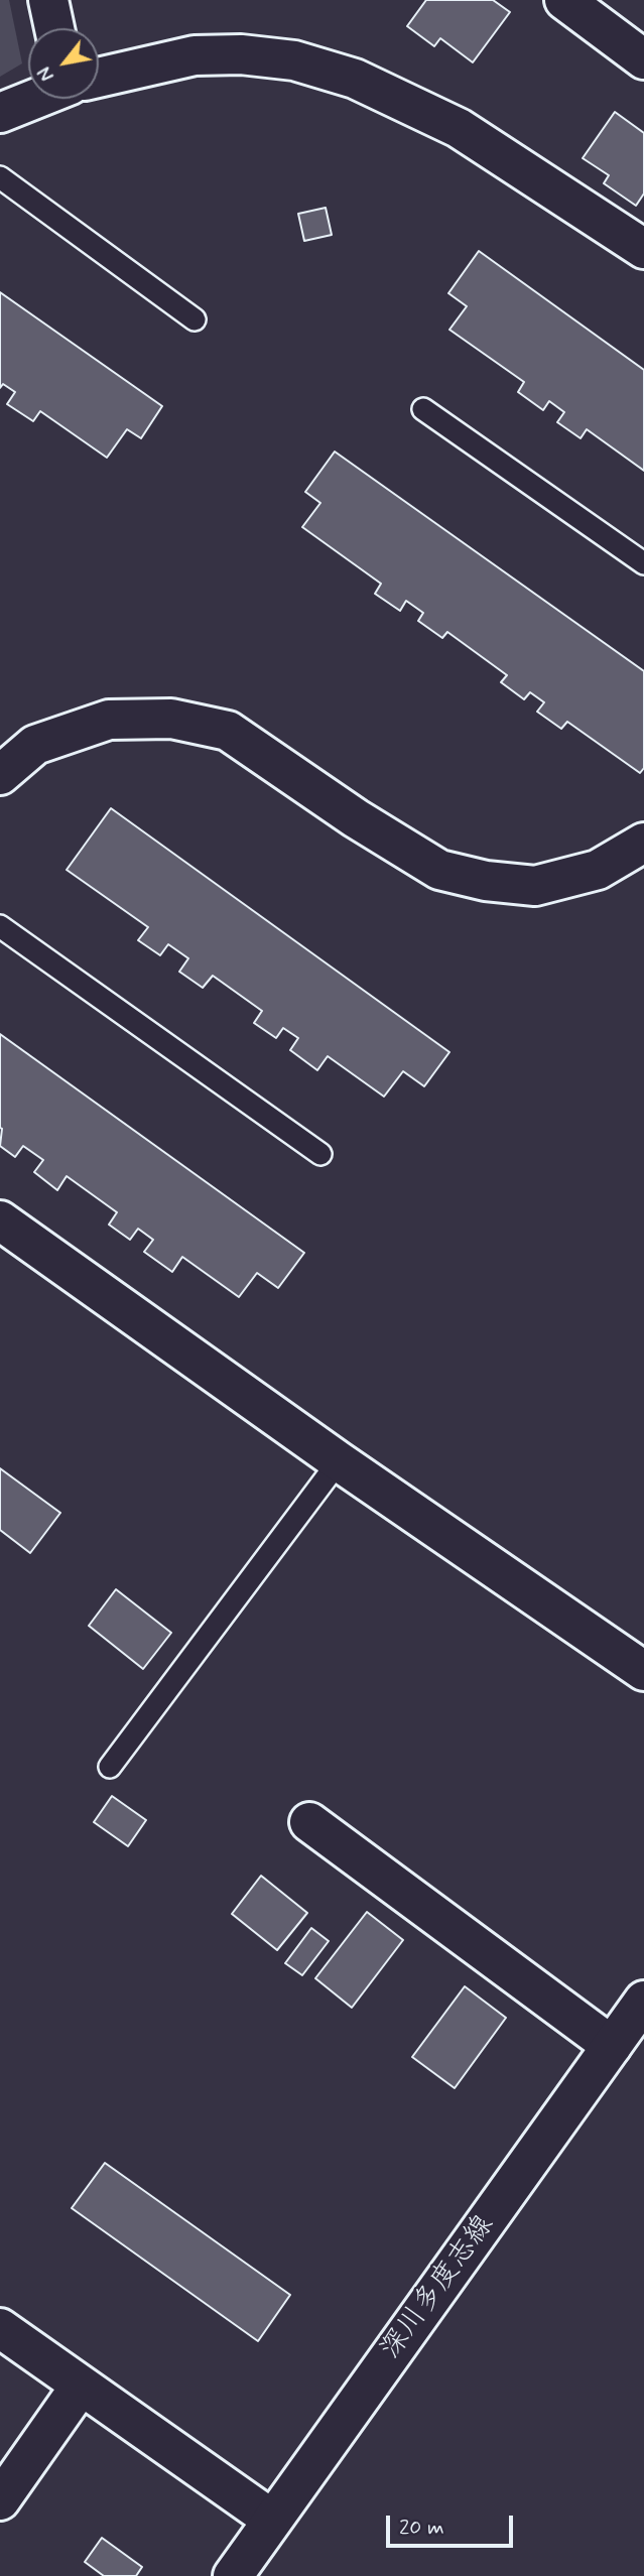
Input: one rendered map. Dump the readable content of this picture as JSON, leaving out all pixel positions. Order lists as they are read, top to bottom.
{
  "streets": {
    "street": ["深川多度志線"]
  },
  "scale_bar": "20 m",
  "north": "bottom left"
}
